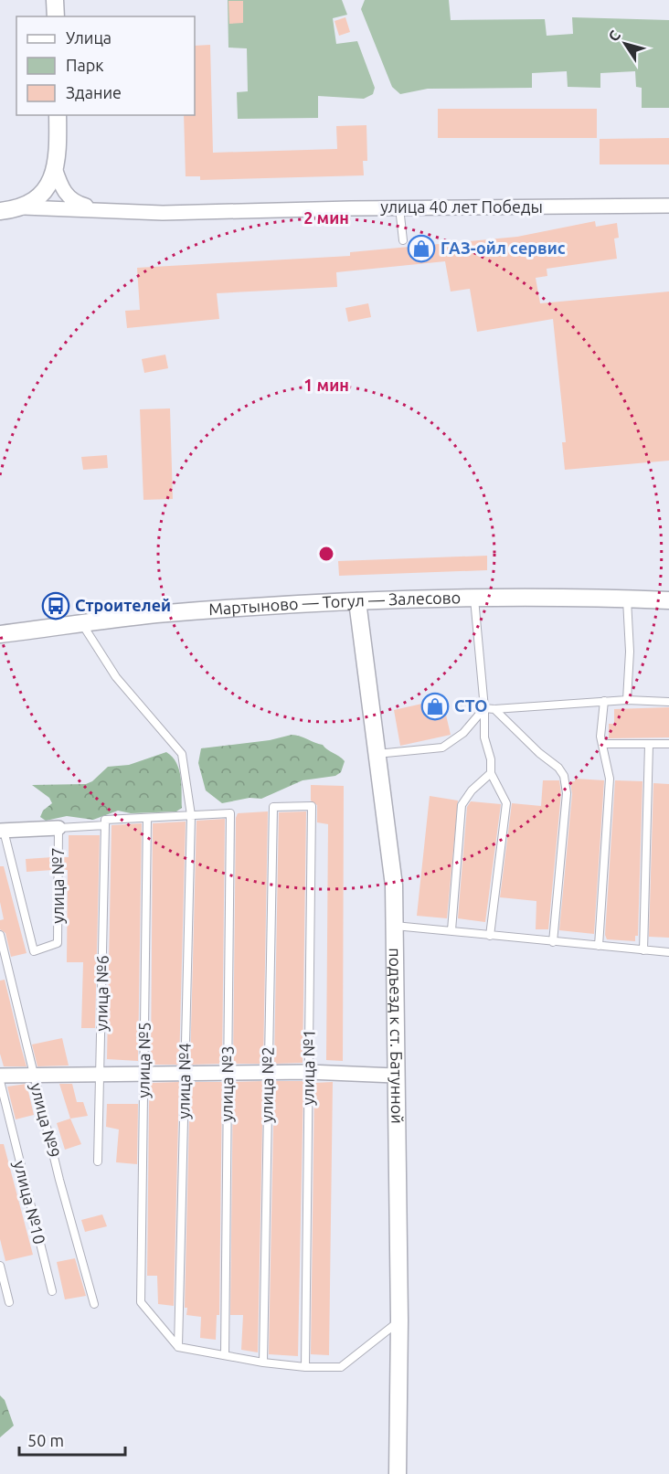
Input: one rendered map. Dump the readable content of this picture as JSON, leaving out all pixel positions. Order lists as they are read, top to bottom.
{
  "streets": {
    "street": ["улица 40 лет Победы", "Мартыново — Тогул — Залесово", "подъезд к ст. Батунной"],
    "lane": [
      "улица №7",
      "улица №6",
      "улица №5",
      "улица №1",
      "улица №4",
      "улица №3",
      "улица №2",
      "улица №9",
      "улица №10"
    ]
  },
  "crossings": [
    ["Мартыново — Тогул — Залесово", "подъезд к ст. Батунной"],
    ["Мартыново — Тогул — Залесово", "улица №4"],
    ["улица №5", "улица №4"],
    ["улица №1", "улица №2"],
    ["улица №4", "улица №3"]
  ],
  "places": {
    "shop": ["ГАЗ-ойл сервис", "СТО"],
    "bus stop": ["Строителей"]
  },
  "legend": ["Улица", "Парк", "Здание"],
  "scale_bar": "50 m",
  "north": "top left",
  "rings": ["2 мин", "1 мин"]
}
